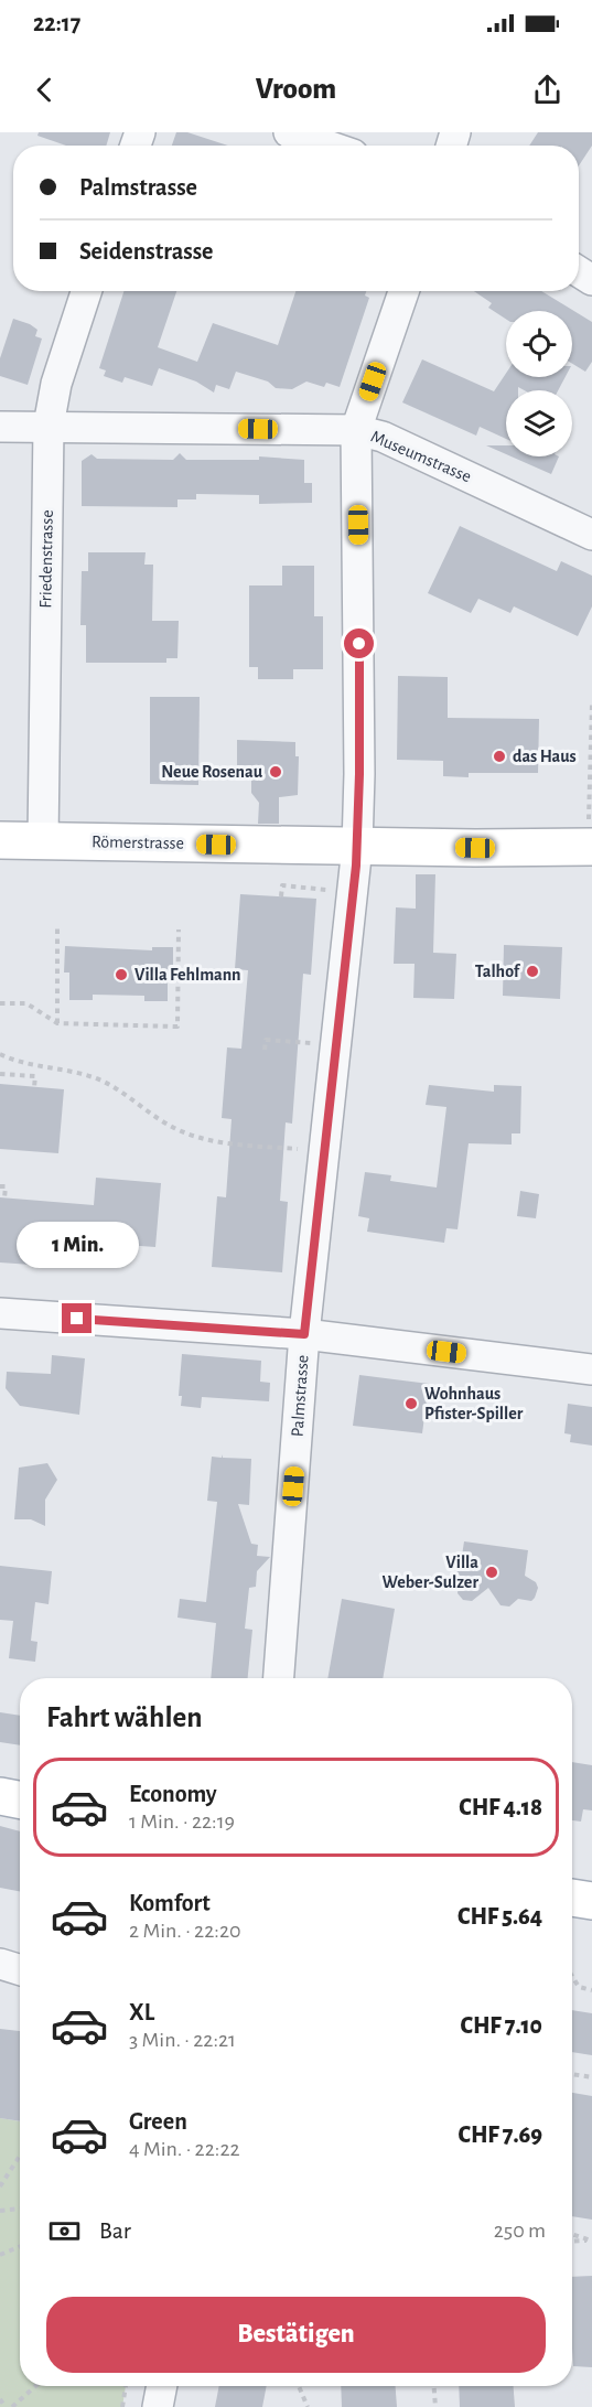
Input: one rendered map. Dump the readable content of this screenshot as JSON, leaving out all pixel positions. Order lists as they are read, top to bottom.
{
  "streets": {
    "main road": ["Römerstrasse"],
    "street": ["Museumstrasse", "Friedenstrasse", "Palmstrasse"]
  },
  "crossings": [
    ["Museumstrasse", "Friedenstrasse"],
    ["Museumstrasse", "Palmstrasse"],
    ["Friedenstrasse", "Römerstrasse"],
    ["Römerstrasse", "Palmstrasse"]
  ],
  "places": [
    "das Haus",
    "Neue Rosenau",
    "Talhof",
    "Villa Fehlmann",
    "Wohnhaus Pfister-Spiller",
    "Villa Weber-Sulzer"
  ],
  "page": {
    "status": "22:17",
    "header": "Vroom",
    "banner": ["Palmstrasse", "Seidenstrasse"],
    "bubble": "1 Min.",
    "heading": "Fahrt wählen",
    "list": [
      {
        "name": "Economy",
        "note": "1 Min. · 22:19",
        "value": "CHF 4.18"
      },
      {
        "name": "Komfort",
        "note": "2 Min. · 22:20",
        "value": "CHF 5.64"
      },
      {
        "name": "XL",
        "note": "3 Min. · 22:21",
        "value": "CHF 7.10"
      },
      {
        "name": "Green",
        "note": "4 Min. · 22:22",
        "value": "CHF 7.69"
      }
    ],
    "pay": ["Bar", "250 m"],
    "buttons": "Bestätigen"
  }
}
